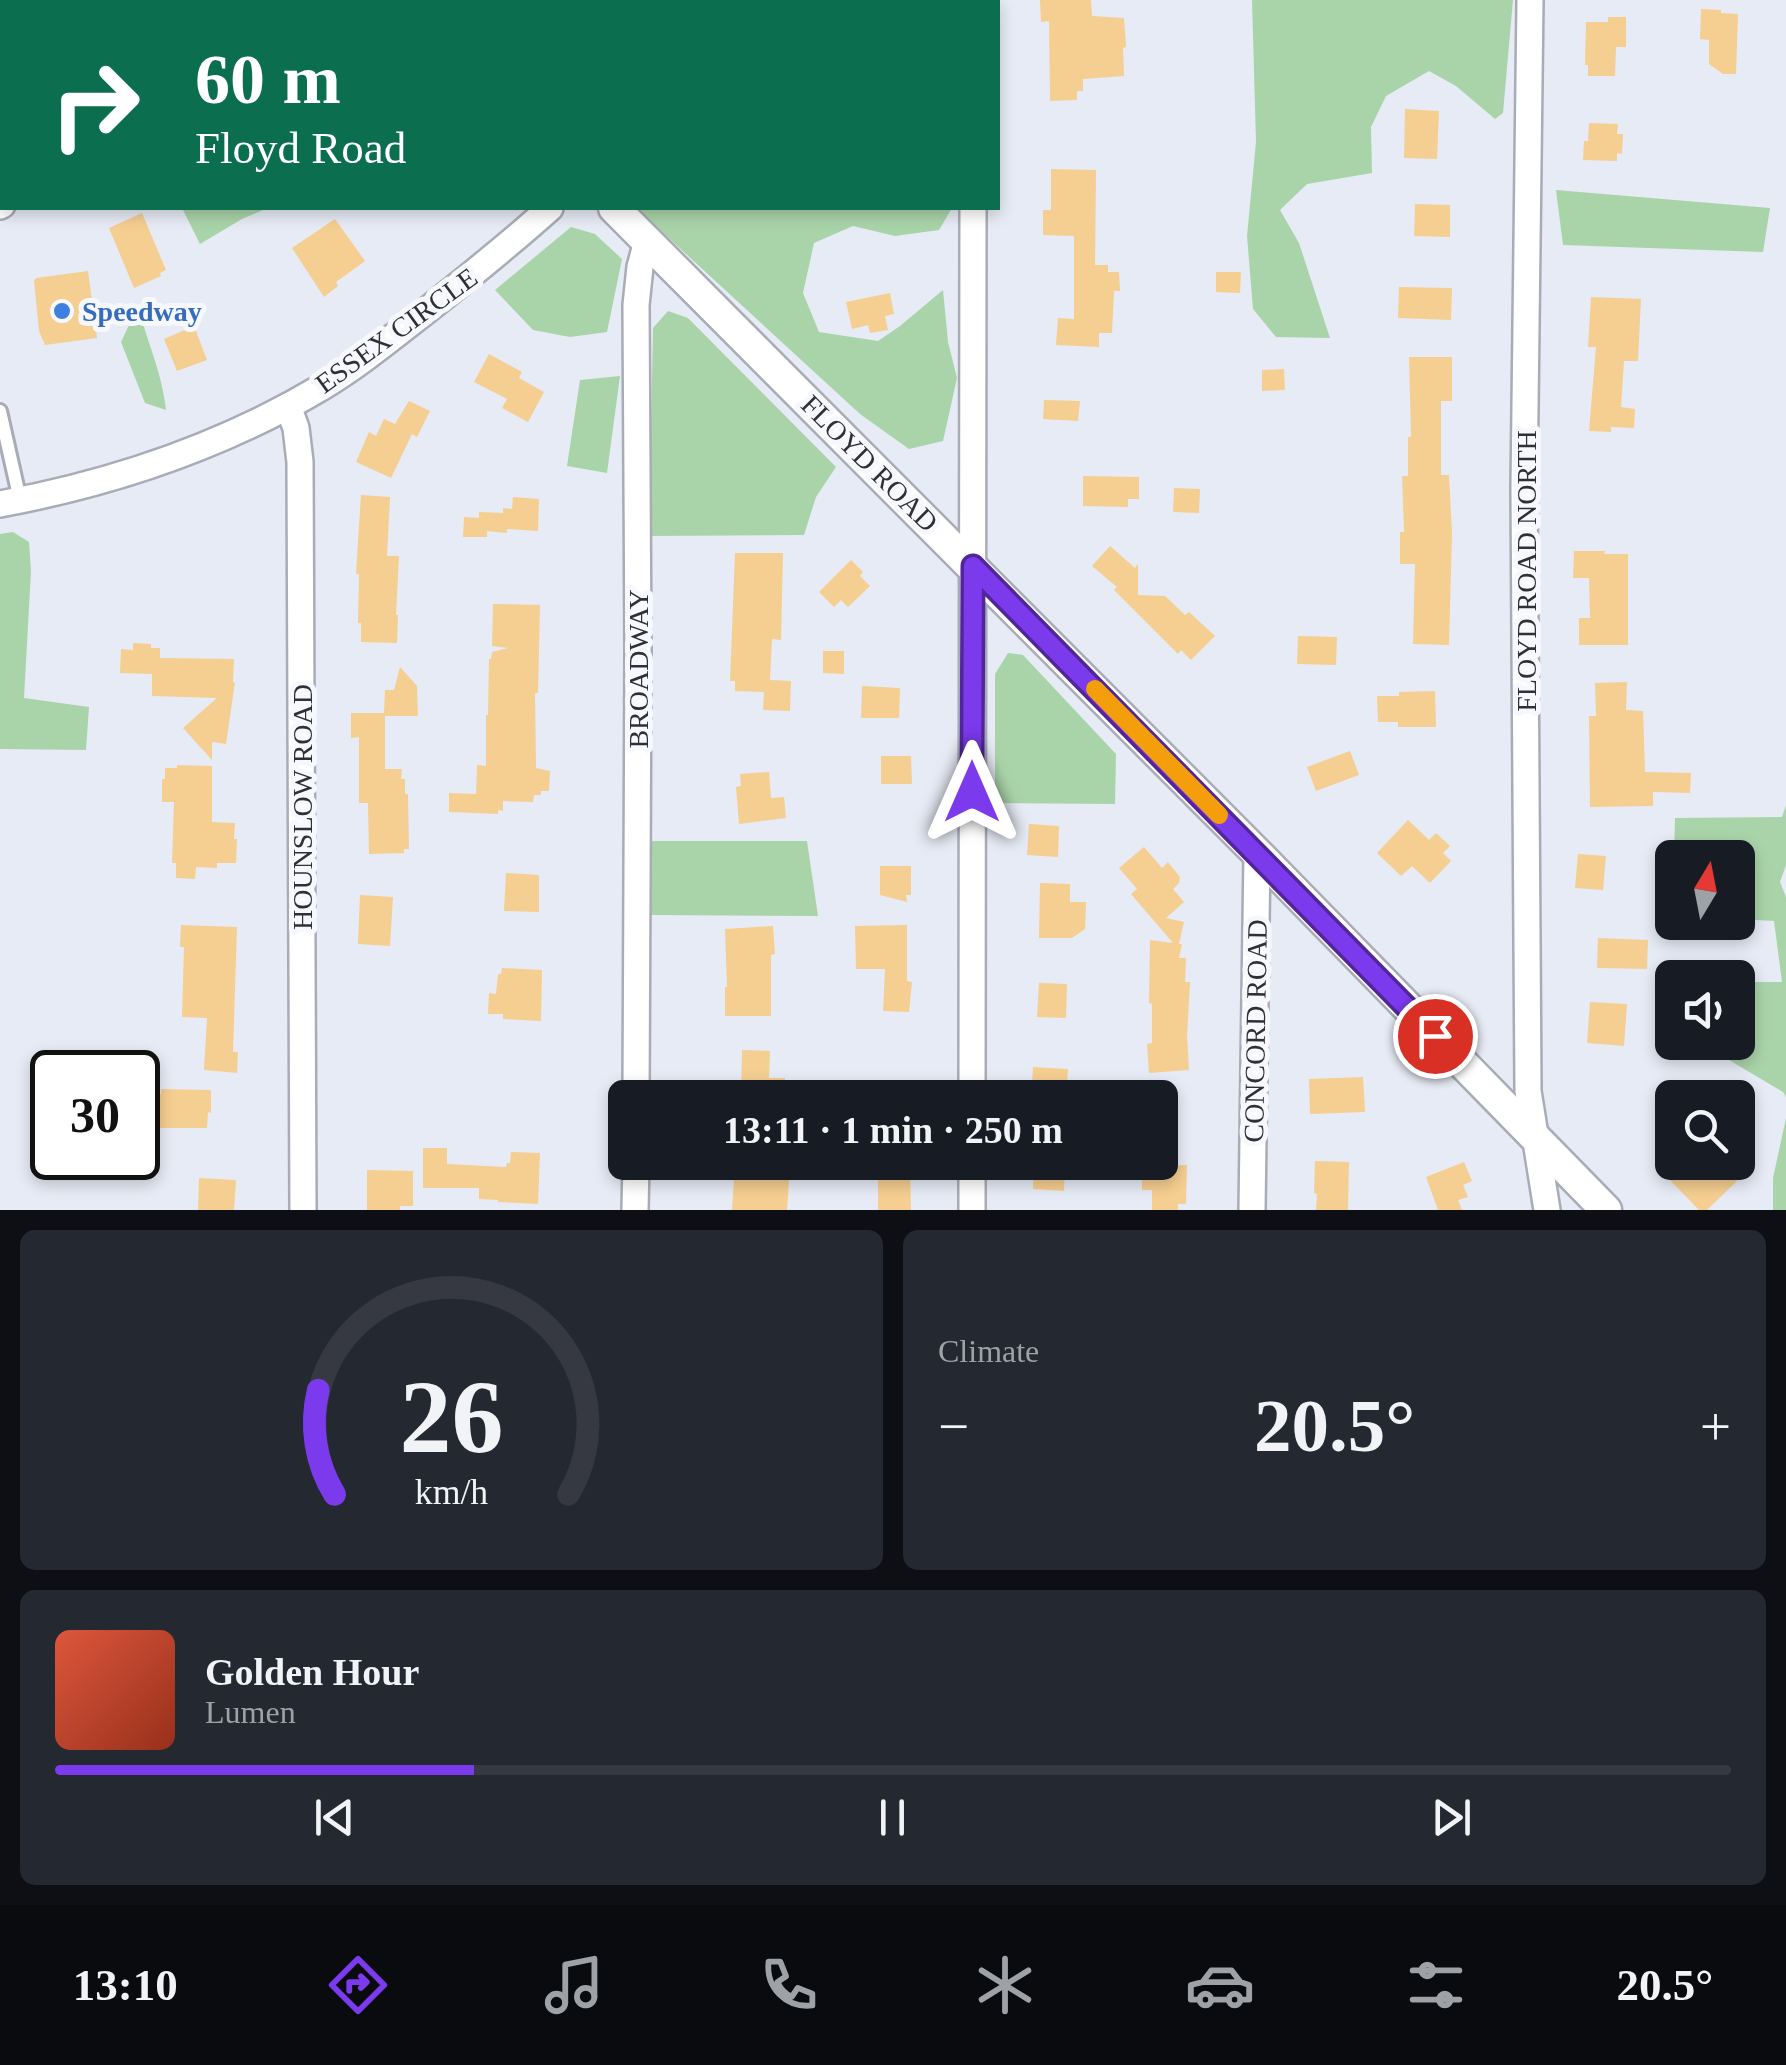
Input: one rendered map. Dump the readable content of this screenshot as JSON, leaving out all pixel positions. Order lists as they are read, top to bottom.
{
  "streets": {
    "street": [
      "ESSEX CIRCLE",
      "FLOYD ROAD",
      "FLOYD ROAD NORTH",
      "BROADWAY",
      "HOUNSLOW ROAD",
      "CONCORD ROAD"
    ]
  },
  "crossings": [
    ["ESSEX CIRCLE", "HOUNSLOW ROAD"],
    ["FLOYD ROAD", "FLOYD ROAD NORTH"],
    ["FLOYD ROAD", "BROADWAY"],
    ["FLOYD ROAD", "CONCORD ROAD"]
  ],
  "places": ["Speedway"],
  "north": "top",
  "page": {
    "turn": ["60 m", "Floyd Road"],
    "limit": "30",
    "trip": "13:11 · 1 min · 250 m",
    "tile": "Climate",
    "heat": ["−", "20.5°", "+"],
    "song": ["Golden Hour", "Lumen"],
    "tabs": ["13:10", "20.5°"],
    "gauge": ["26", "km/h"]
  }
}
